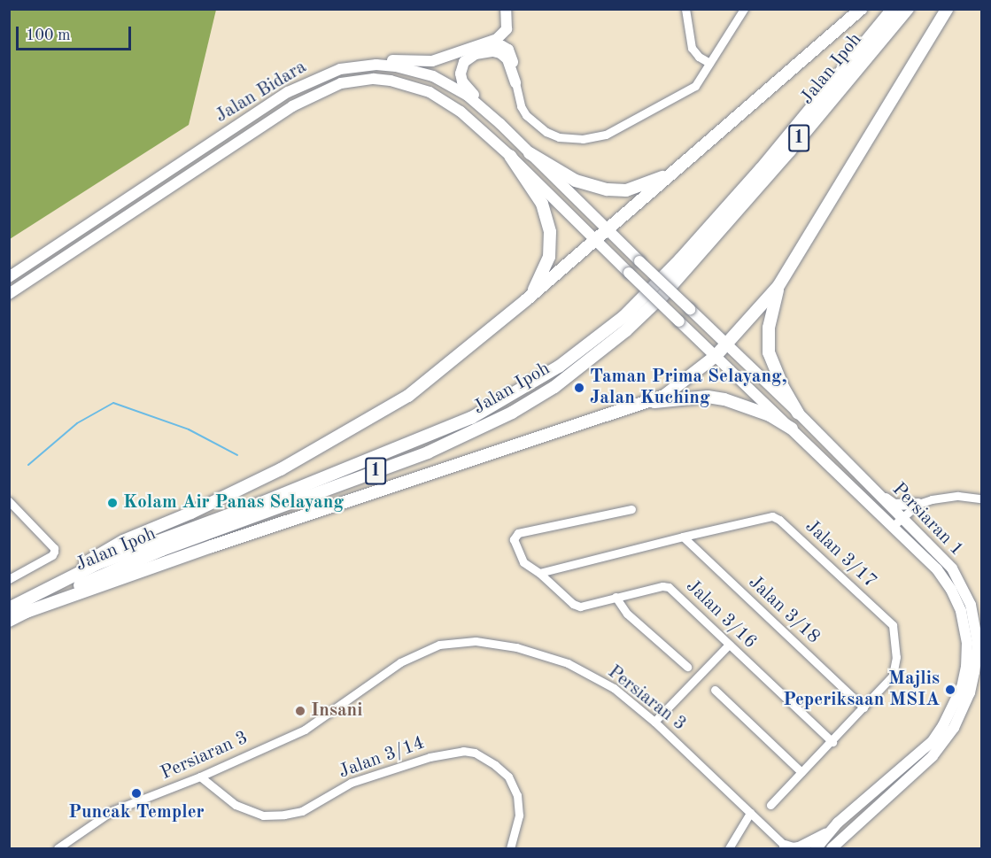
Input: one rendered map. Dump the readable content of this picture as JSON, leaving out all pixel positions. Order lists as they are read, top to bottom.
{
  "streets": {
    "highway": ["Jalan Ipoh", "1"],
    "main road": ["Jalan Bidara", "Persiaran 1"],
    "street": [
      "Jalan 3/17",
      "Jalan 3/18",
      "Jalan 3/16",
      "Persiaran 3",
      "Jalan 3/14"
    ]
  },
  "crossings": [
    ["Jalan Bidara", "Persiaran 1"],
    ["Jalan 3/17", "Jalan 3/18"],
    ["Jalan 3/17", "Jalan 3/16"],
    ["Persiaran 3", "Jalan 3/14"]
  ],
  "places": [
    "Taman Prima Selayang, Jalan Kuching",
    "Kolam Air Panas Selayang",
    "Majlis Peperiksaan MSIA",
    "Insani",
    "Puncak Templer"
  ],
  "scale_bar": "100 m"
}
